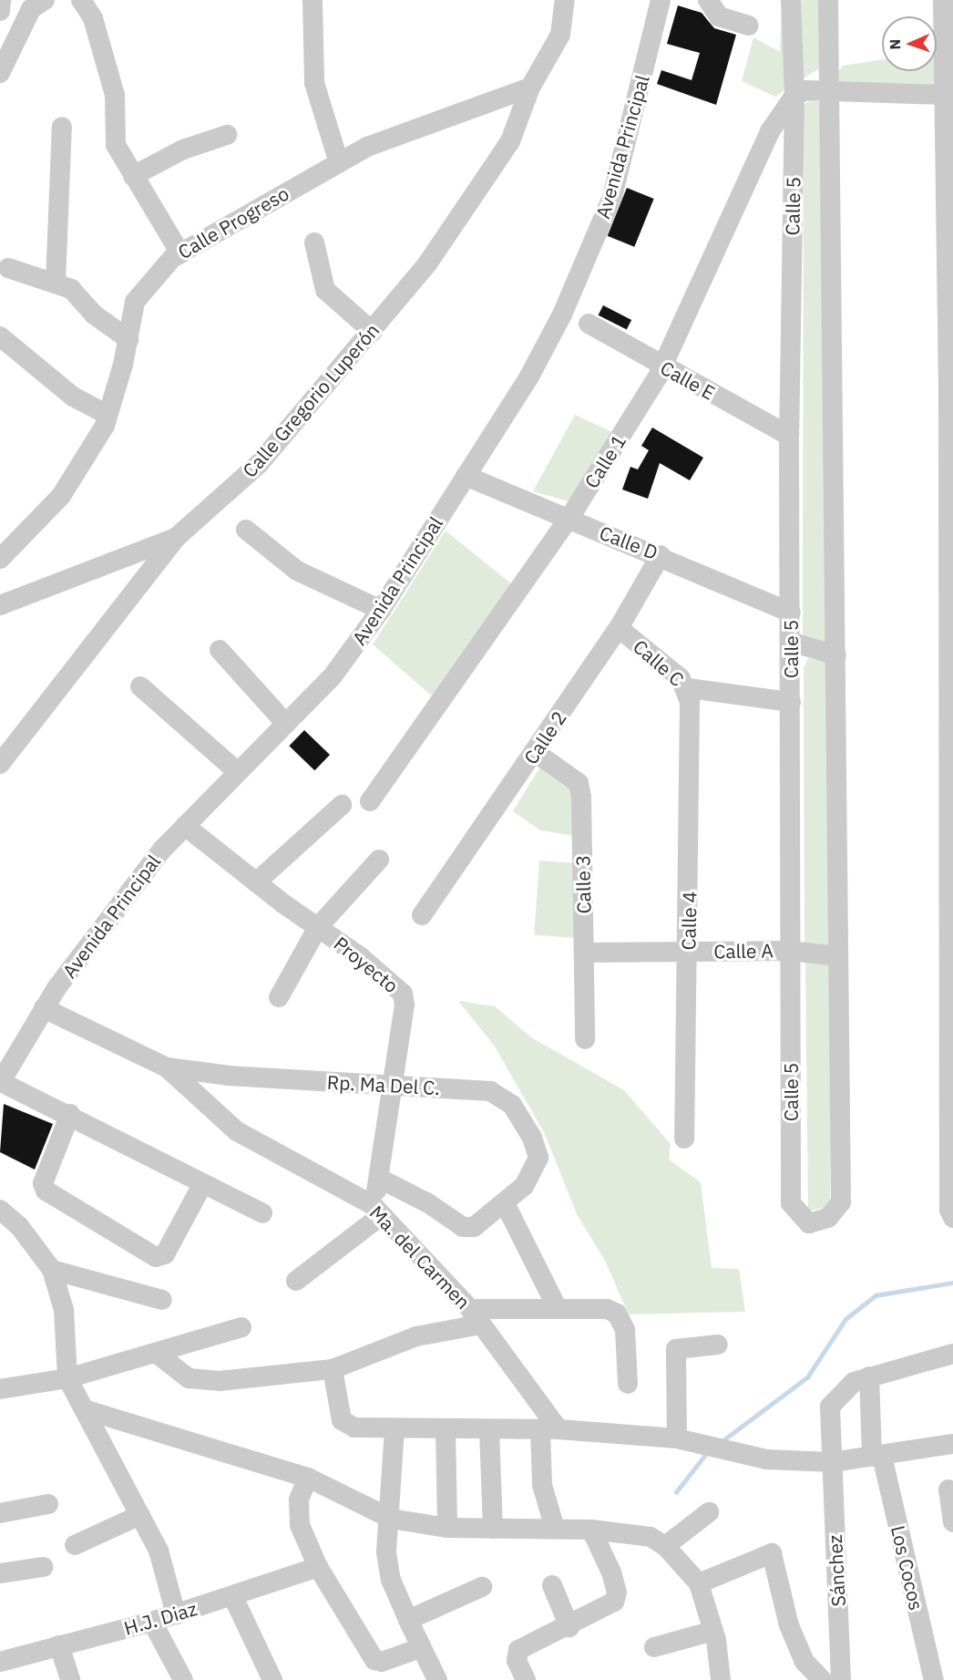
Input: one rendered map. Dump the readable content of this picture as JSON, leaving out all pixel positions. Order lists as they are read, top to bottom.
{
  "streets": {
    "street": [
      "Avenida Principal",
      "Calle 5",
      "Calle Progreso",
      "Calle E",
      "Calle Gregorio Luperón",
      "Calle 1",
      "Calle D",
      "Calle C",
      "Calle 2",
      "Calle 3",
      "Calle 4",
      "Calle A",
      "Proyecto",
      "Rp. Ma Del C.",
      "Ma. del Carmen",
      "Los Cocos",
      "Sánchez",
      "H.J. Diaz"
    ]
  },
  "crossings": [
    ["Avenida Principal", "Calle D"],
    ["Avenida Principal", "Proyecto"],
    ["Calle 5", "Calle E"],
    ["Calle 5", "Calle 1"],
    ["Calle 5", "Calle D"],
    ["Calle 5", "Calle A"],
    ["Calle Progreso", "Calle Gregorio Luperón"],
    ["Calle E", "Calle 1"],
    ["Calle 1", "Calle D"],
    ["Calle D", "Calle 2"],
    ["Calle C", "Calle 2"],
    ["Calle C", "Calle 4"],
    ["Calle 2", "Calle 3"],
    ["Calle 3", "Calle A"],
    ["Calle 4", "Calle A"],
    ["Proyecto", "Rp. Ma Del C."],
    ["Proyecto", "Ma. del Carmen"],
    ["Rp. Ma Del C.", "Ma. del Carmen"],
    ["Los Cocos", "Sánchez"]
  ],
  "north": "left"
}
